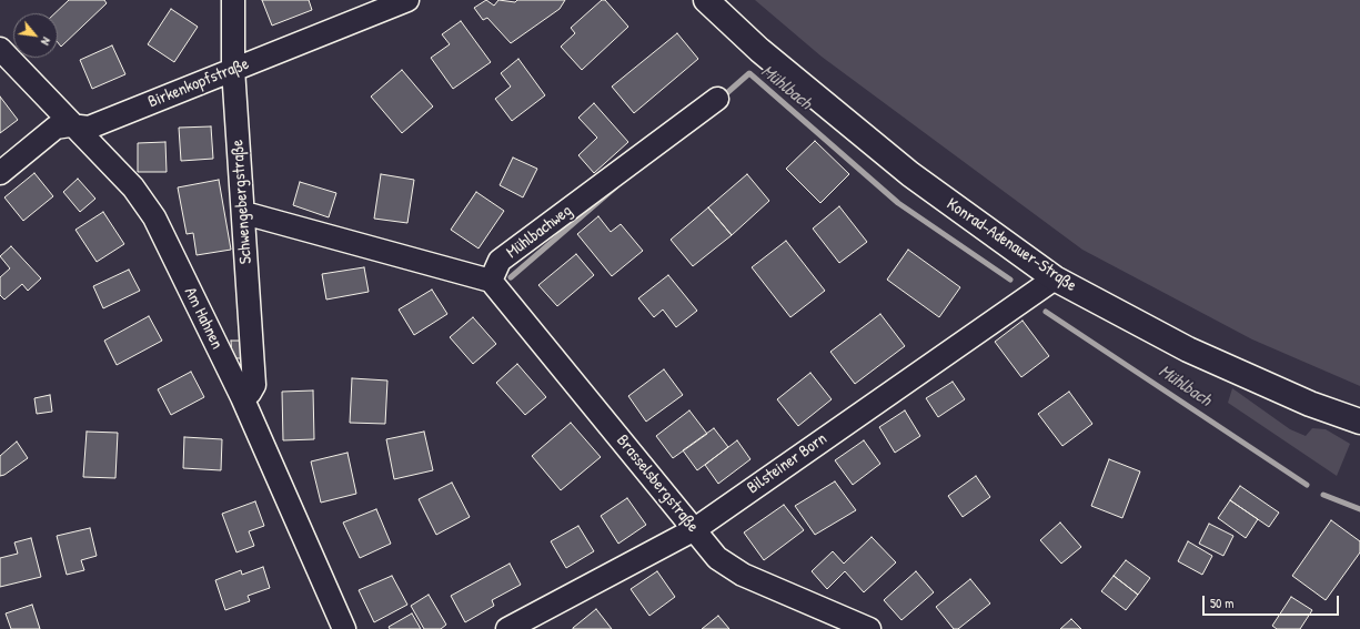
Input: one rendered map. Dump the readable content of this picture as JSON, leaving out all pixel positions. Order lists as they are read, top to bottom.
{
  "streets": {
    "main road": ["Konrad-Adenauer-Straße"],
    "street": [
      "Birkenkopfstraße",
      "Schwengebergstraße",
      "Mühlbachweg",
      "Am Hahnen",
      "Bilsteiner Born",
      "Brasselsbergstraße"
    ]
  },
  "crossings": [
    ["Birkenkopfstraße", "Schwengebergstraße"],
    ["Birkenkopfstraße", "Am Hahnen"],
    ["Schwengebergstraße", "Am Hahnen"],
    ["Mühlbachweg", "Brasselsbergstraße"],
    ["Konrad-Adenauer-Straße", "Bilsteiner Born"],
    ["Bilsteiner Born", "Brasselsbergstraße"]
  ],
  "water": ["Mühlbach"],
  "scale_bar": "50 m",
  "north": "bottom right"
}
